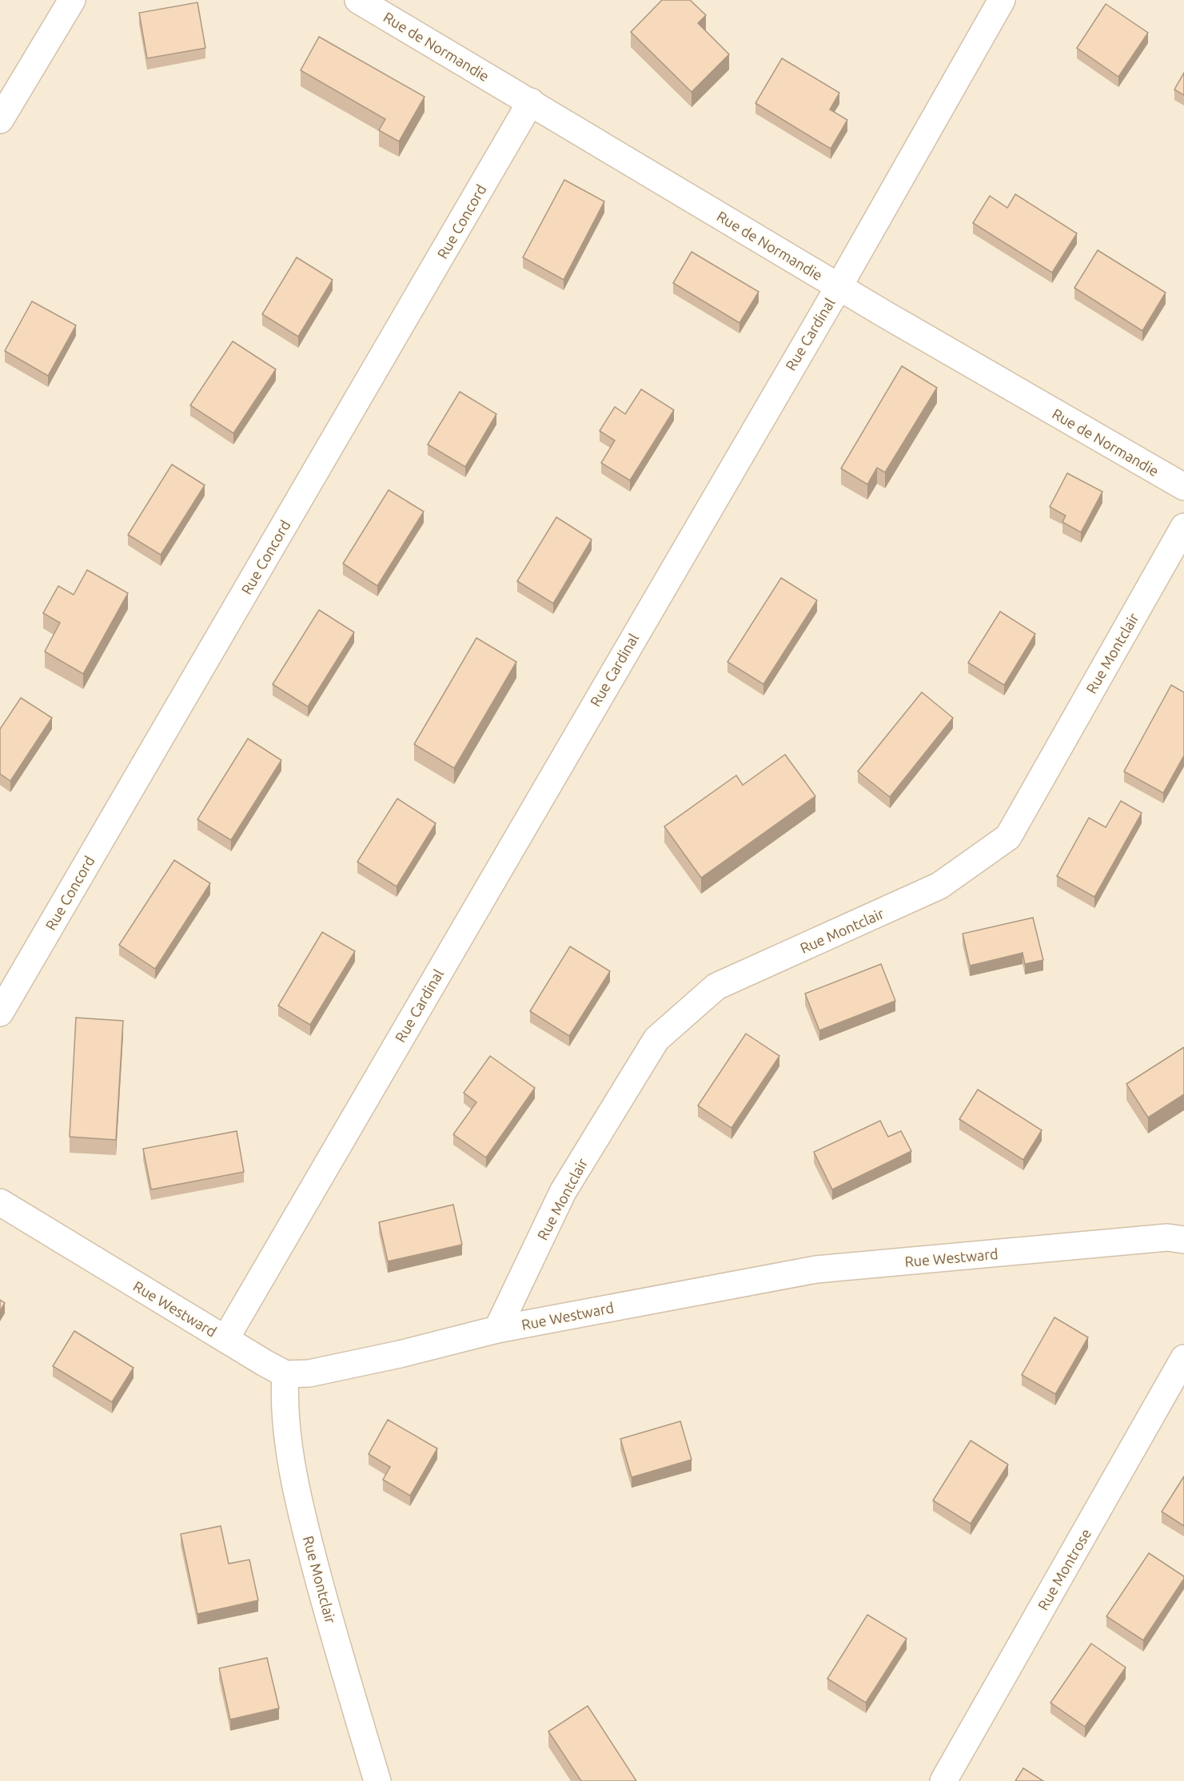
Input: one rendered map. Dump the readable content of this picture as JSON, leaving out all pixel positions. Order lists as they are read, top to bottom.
{
  "streets": {
    "street": [
      "Rue de Normandie",
      "Rue Concord",
      "Rue Cardinal",
      "Rue Montclair",
      "Rue Westward",
      "Rue Montrose"
    ]
  },
  "crossings": [
    ["Rue de Normandie", "Rue Concord"],
    ["Rue de Normandie", "Rue Cardinal"],
    ["Rue Cardinal", "Rue Westward"],
    ["Rue Montclair", "Rue Westward"]
  ]
}
